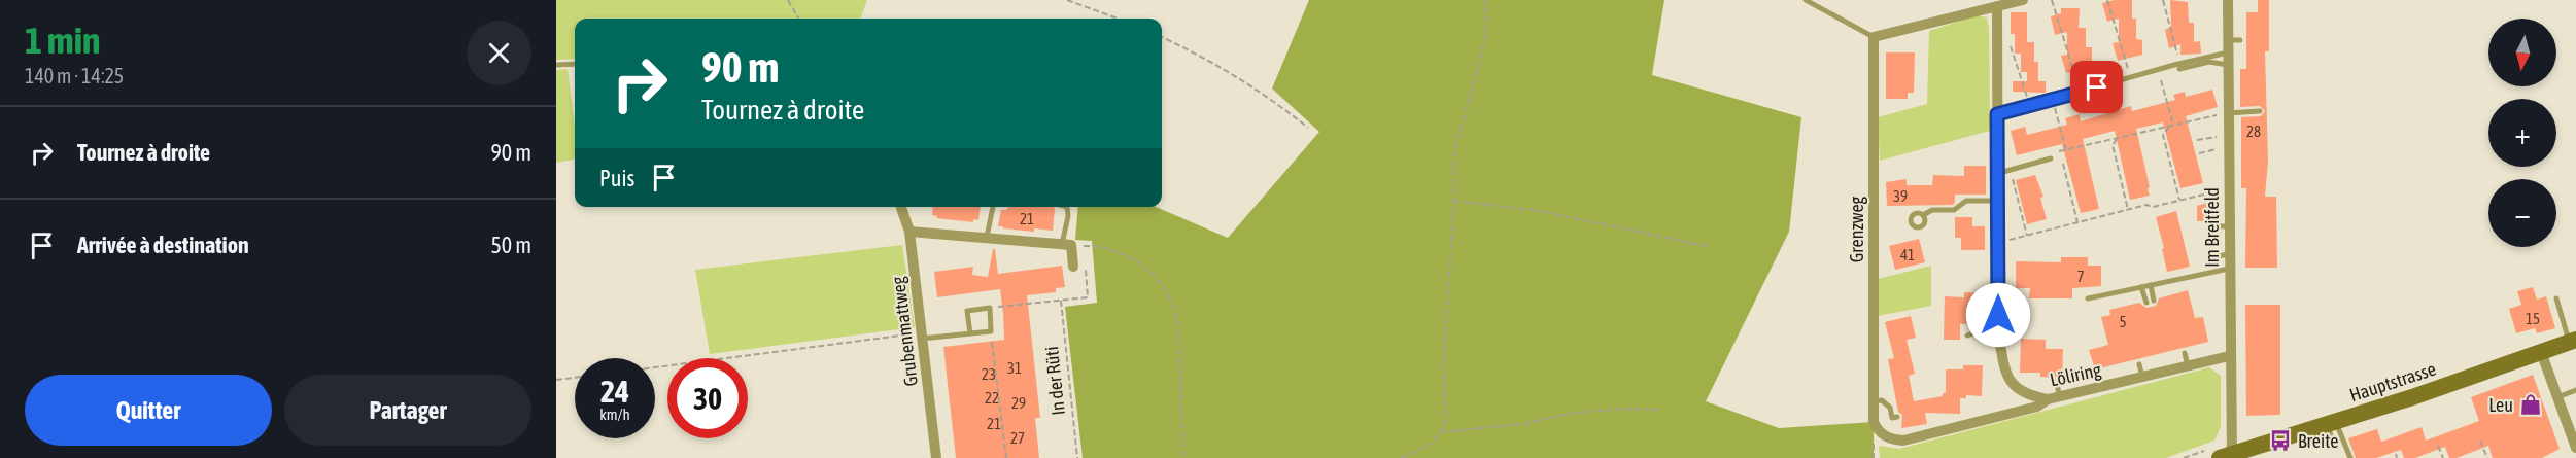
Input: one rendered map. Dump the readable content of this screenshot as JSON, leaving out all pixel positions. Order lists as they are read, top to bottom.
{
  "streets": {
    "main road": ["Hauptstrasse"],
    "street": [
      "Im Breitfeld",
      "Grenzweg",
      "Grubenmattweg",
      "Löliring"
    ],
    "path": ["In der Rüti"]
  },
  "crossings": [
    ["Im Breitfeld", "Löliring"],
    ["Im Breitfeld", "Hauptstrasse"],
    ["Grenzweg", "Löliring"]
  ],
  "places": {
    "shop": ["Leu"],
    "bus stop": ["Breite"]
  },
  "house_numbers": [
    "28",
    "39",
    "21",
    "41",
    "7",
    "15",
    "5",
    "31",
    "23",
    "22",
    "29",
    "21",
    "27"
  ],
  "north": "bottom",
  "page": {
    "heading": ["1 min", "140 m · 14:25"],
    "map_buttons": ["+", "−"],
    "turn": ["90 m", "Tournez à droite"],
    "list": [
      {
        "name": "Tournez à droite",
        "value": "90 m"
      },
      {
        "name": "Arrivée à destination",
        "value": "50 m"
      }
    ],
    "then": "Puis",
    "speed": "24 km/h",
    "limit": "30",
    "buttons": ["Quitter", "Partager"]
  }
}
